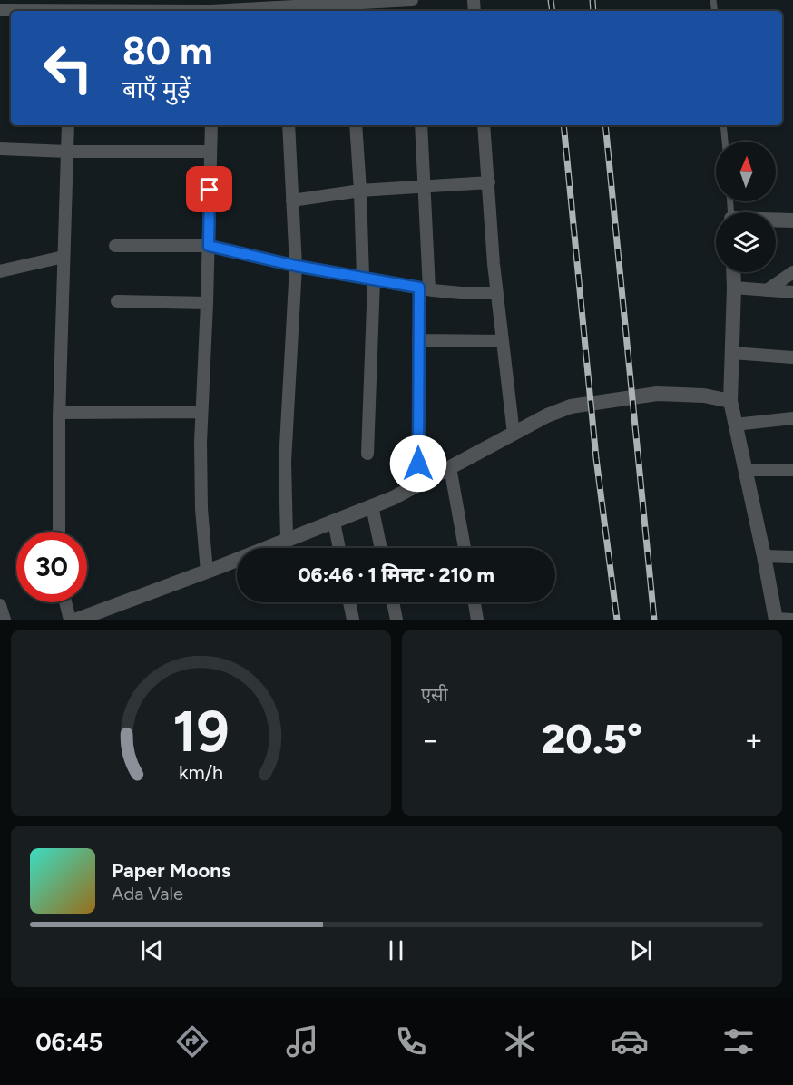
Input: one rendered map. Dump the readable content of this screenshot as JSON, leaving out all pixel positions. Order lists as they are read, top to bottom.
{
  "north": "top",
  "page": {
    "turn": ["80 m", "बाएँ मुड़ें"],
    "limit": "30",
    "trip": "06:46 · 1 मिनट · 210 m",
    "tile": "एसी",
    "heat": ["−", "20.5°", "+"],
    "song": ["Paper Moons", "Ada Vale"],
    "tabs": "06:45",
    "gauge": ["19", "km/h"]
  }
}
